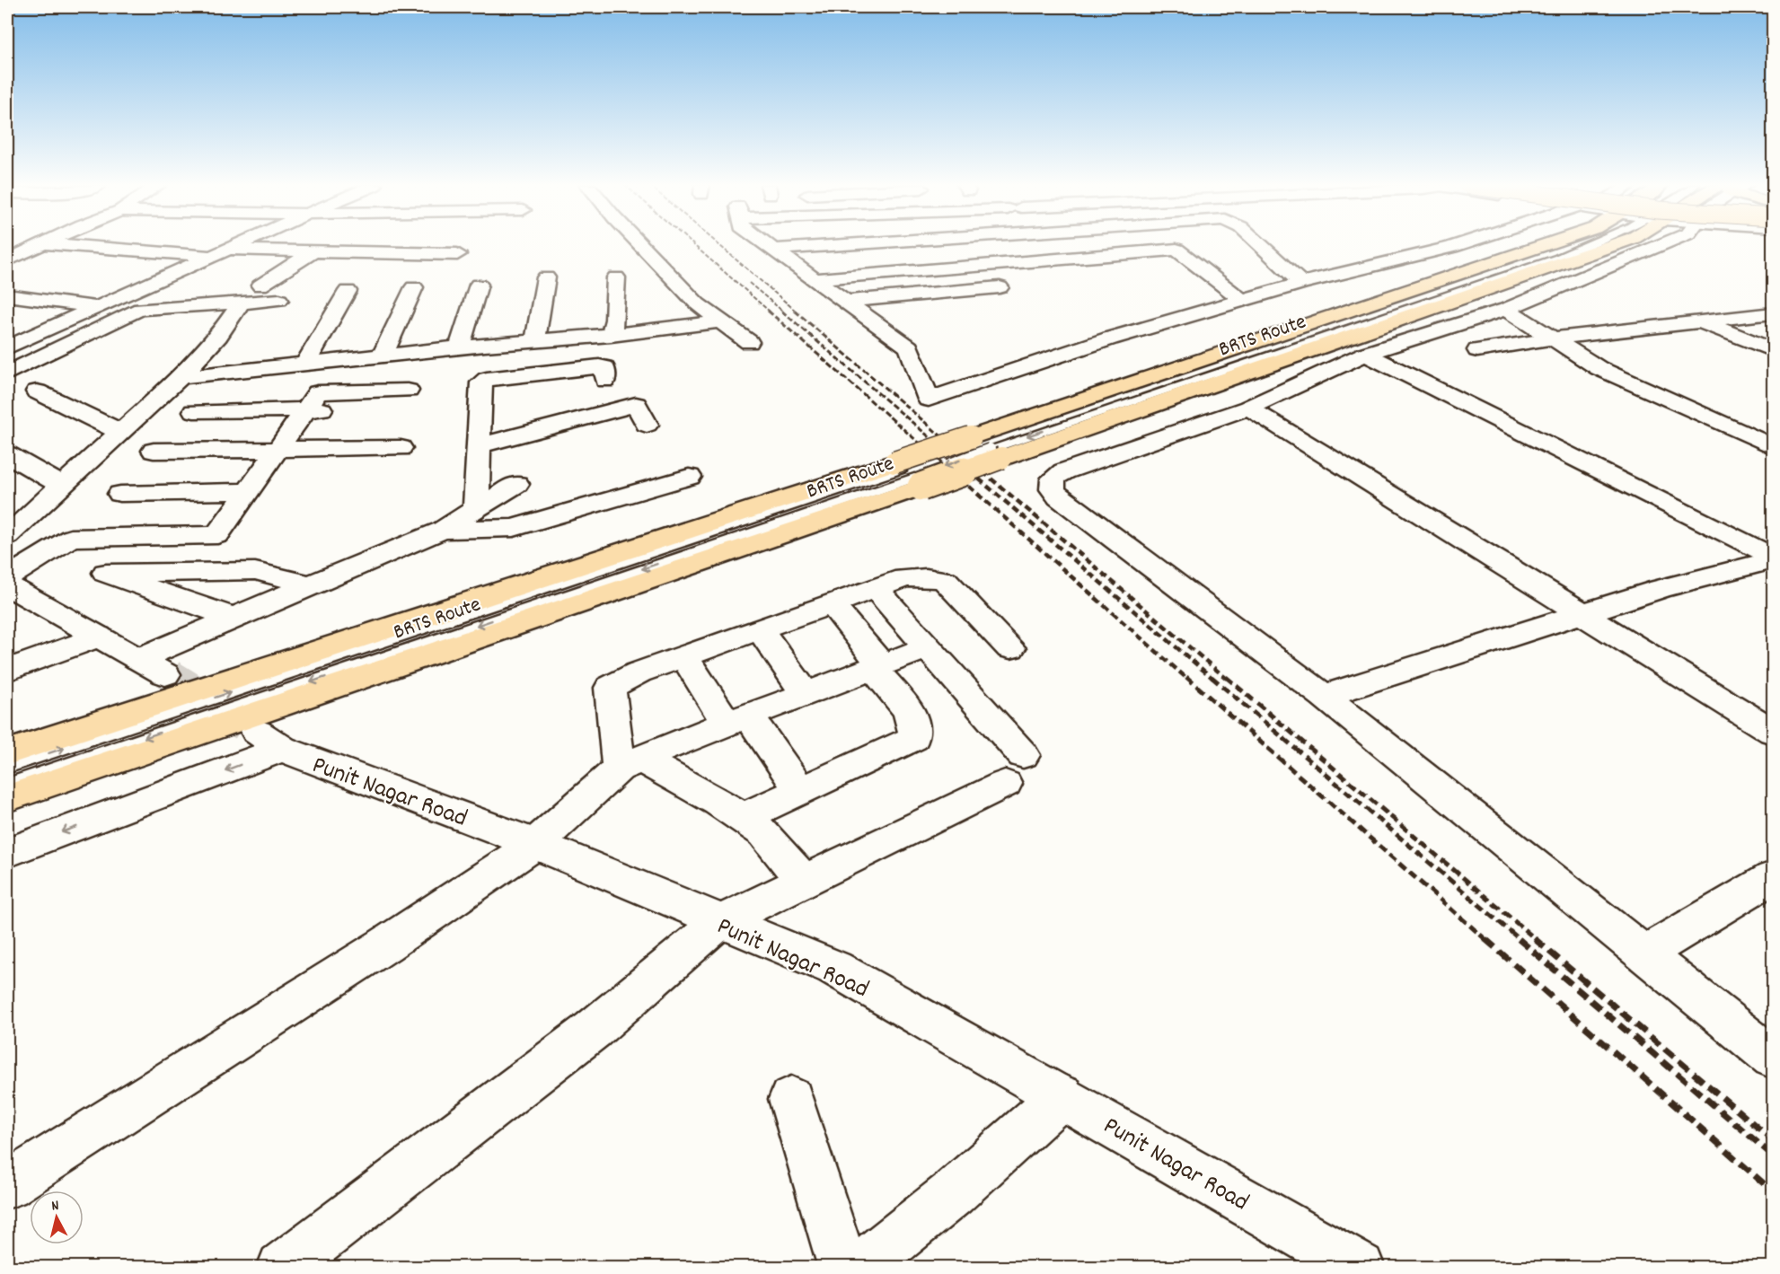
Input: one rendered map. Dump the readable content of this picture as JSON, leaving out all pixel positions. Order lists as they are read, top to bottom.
{
  "streets": {
    "street": ["Punit Nagar Road"],
    "lane": ["BRTS Route"]
  },
  "north": "top"
}
